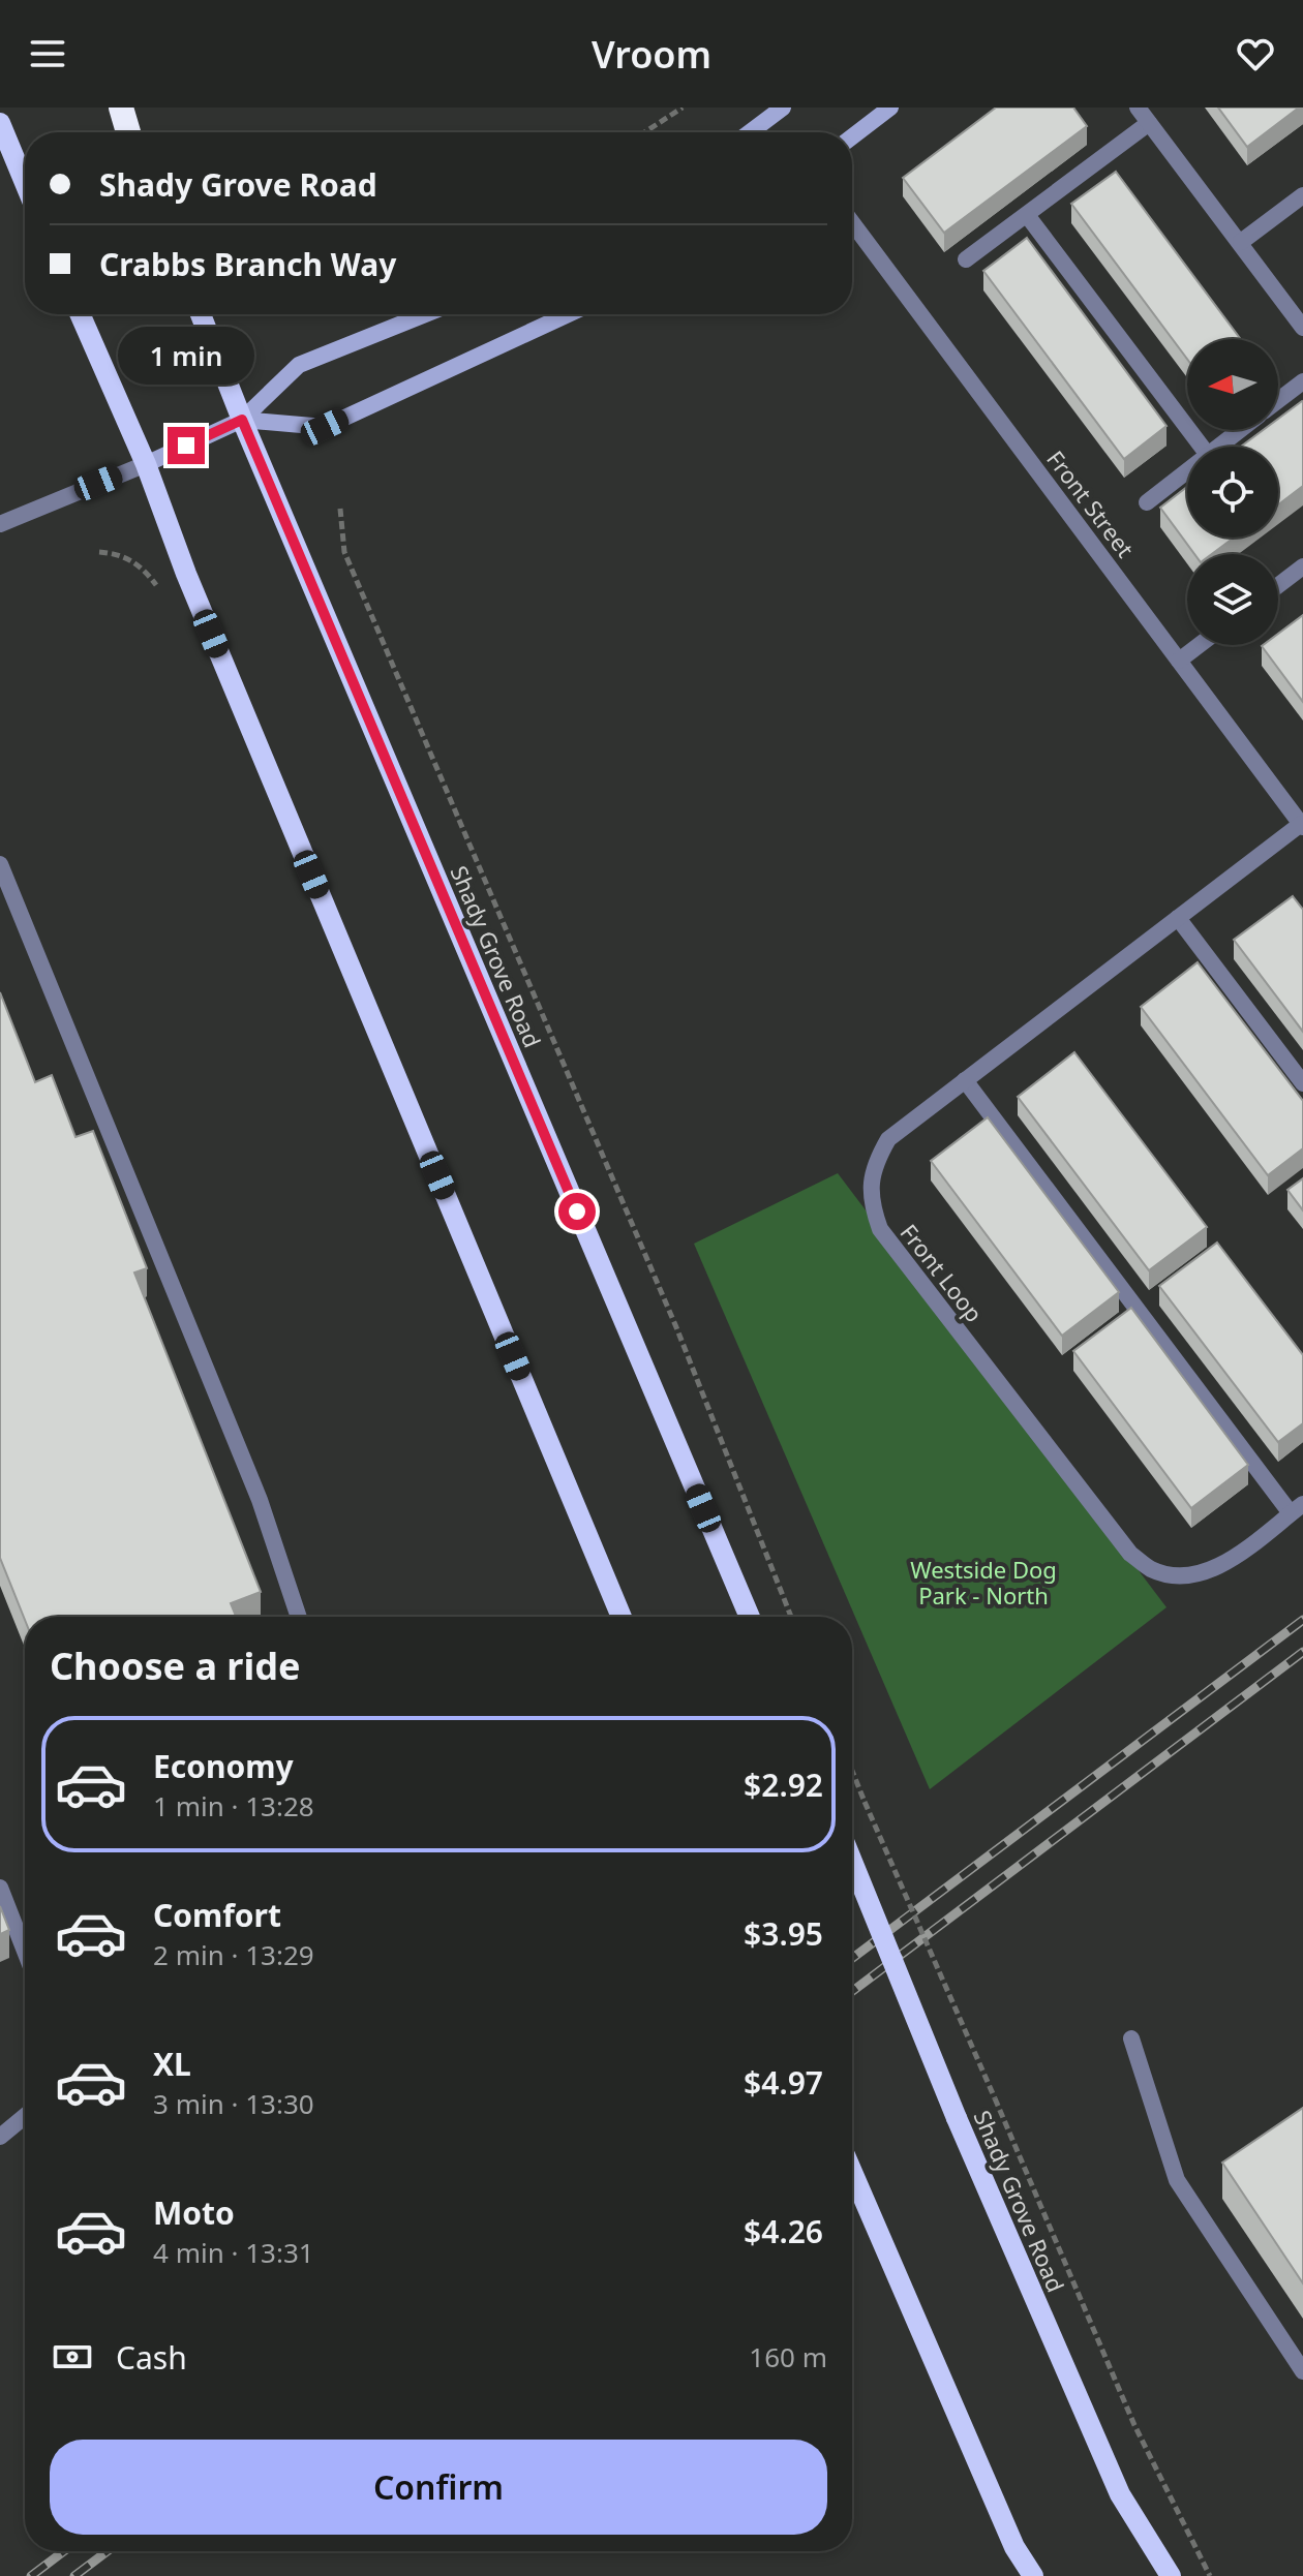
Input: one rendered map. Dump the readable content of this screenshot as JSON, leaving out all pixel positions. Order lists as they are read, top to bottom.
{
  "streets": {
    "main road": ["Shady Grove Road"],
    "street": ["Front Street", "Front Loop"]
  },
  "crossings": [
    ["Front Street", "Front Loop"]
  ],
  "parks": ["Westside Dog Park - North"],
  "north": "left",
  "page": {
    "header": "Vroom",
    "banner": ["Shady Grove Road", "Crabbs Branch Way"],
    "bubble": "1 min",
    "heading": "Choose a ride",
    "list": [
      {
        "name": "Economy",
        "note": "1 min · 13:28",
        "value": "$2.92"
      },
      {
        "name": "Comfort",
        "note": "2 min · 13:29",
        "value": "$3.95"
      },
      {
        "name": "XL",
        "note": "3 min · 13:30",
        "value": "$4.97"
      },
      {
        "name": "Moto",
        "note": "4 min · 13:31",
        "value": "$4.26"
      }
    ],
    "pay": ["Cash", "160 m"],
    "buttons": "Confirm"
  }
}
